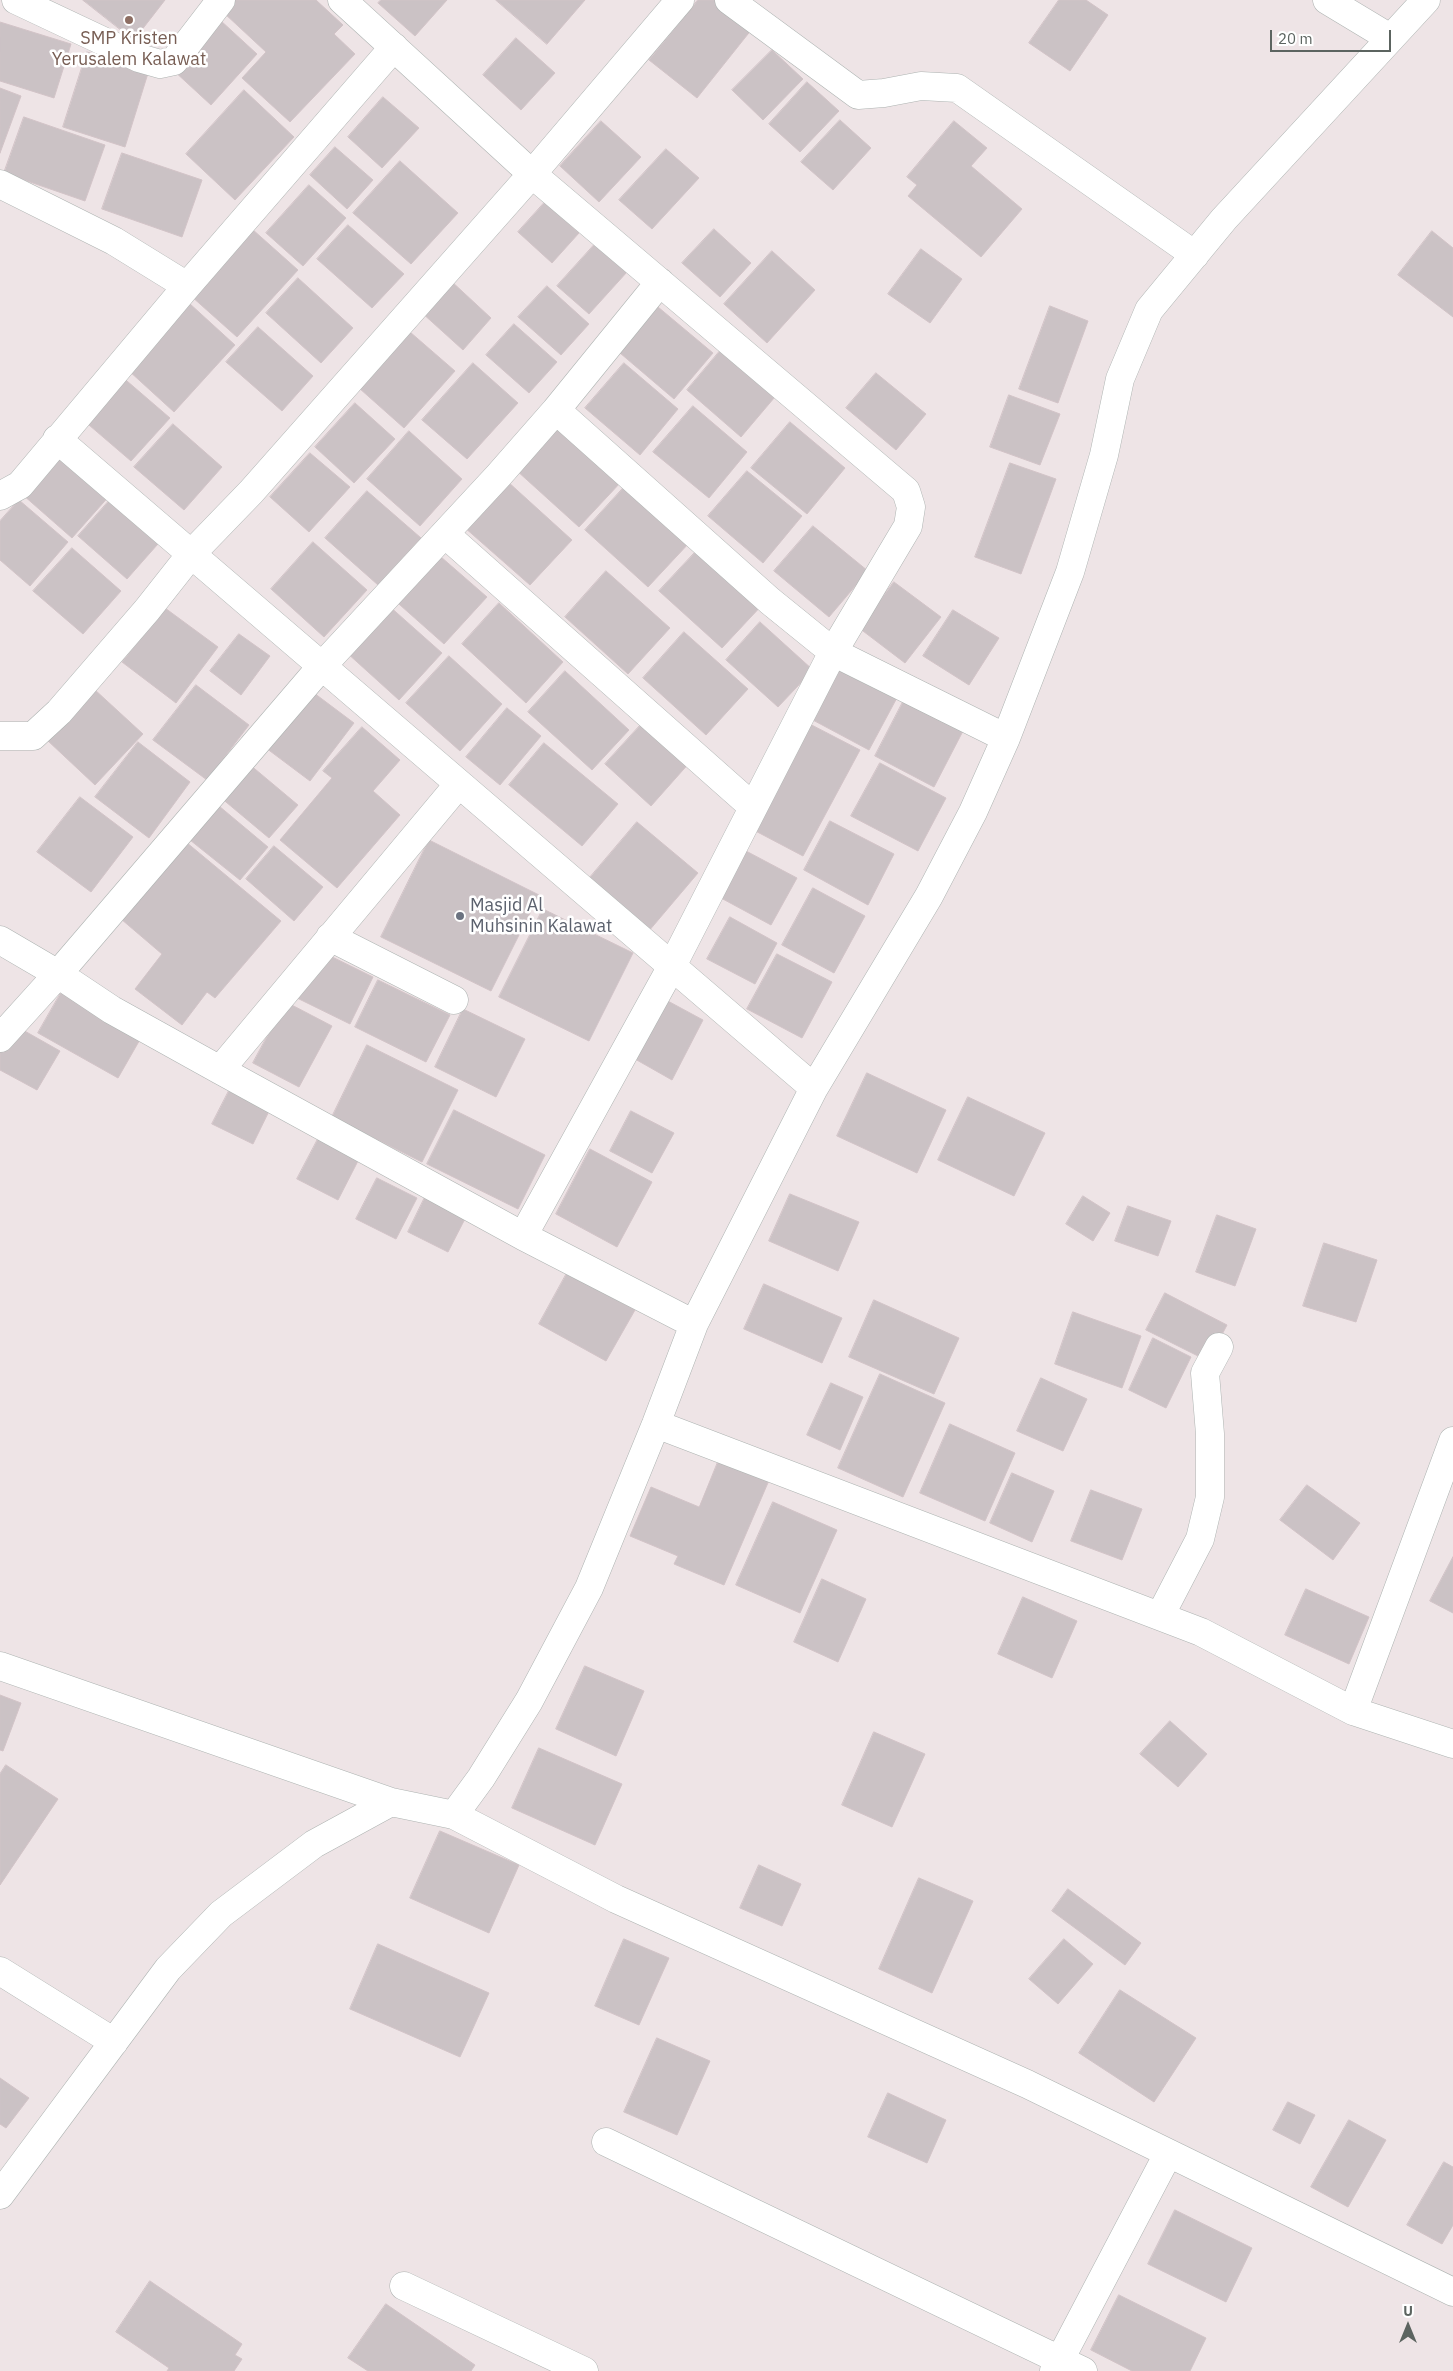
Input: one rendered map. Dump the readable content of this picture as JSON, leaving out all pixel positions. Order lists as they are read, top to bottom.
{
  "places": ["SMP Kristen Yerusalem Kalawat", "Masjid Al Muhsinin Kalawat"],
  "scale_bar": "20 m",
  "north": "top"
}
